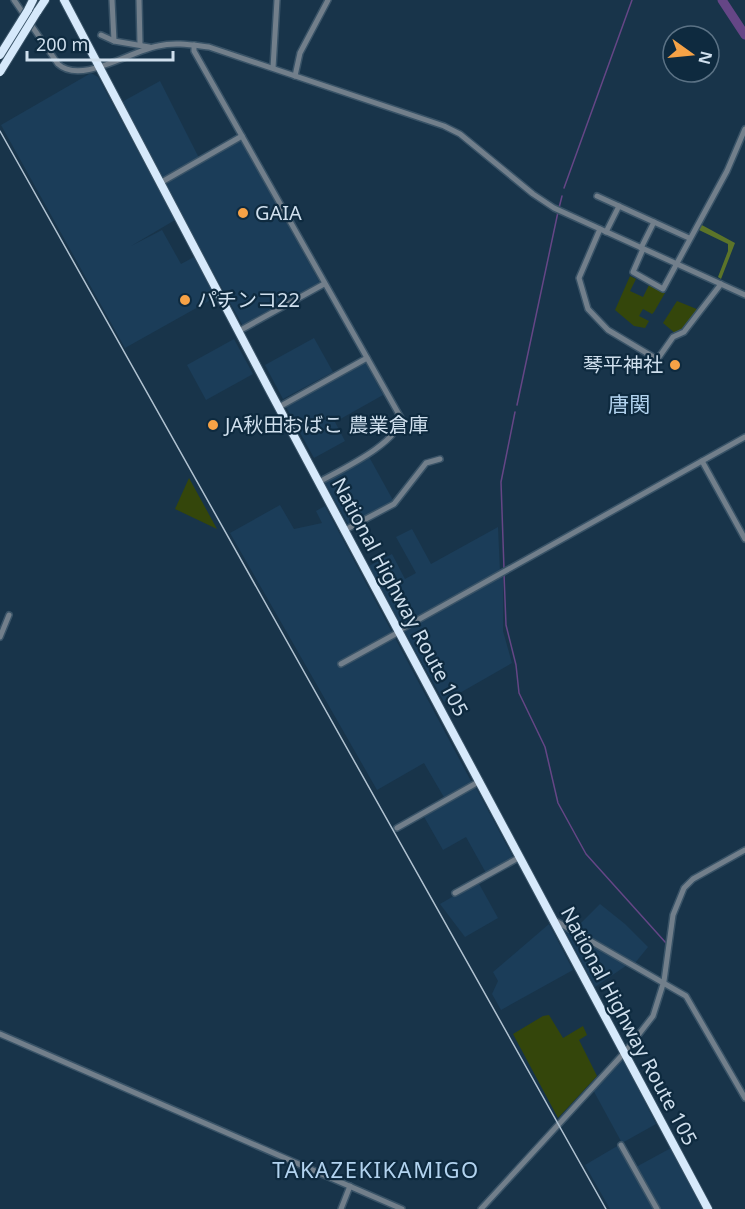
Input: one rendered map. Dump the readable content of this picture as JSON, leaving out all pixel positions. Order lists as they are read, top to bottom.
{
  "streets": {
    "highway": ["National Highway Route 105"]
  },
  "districts": ["唐関", "TAKAZEKIKAMIGO"],
  "places": [
    "GAIA",
    "パチンコ22",
    "琴平神社",
    "JA秋田おばこ 農業倉庫"
  ],
  "scale_bar": "200 m",
  "north": "right"
}
